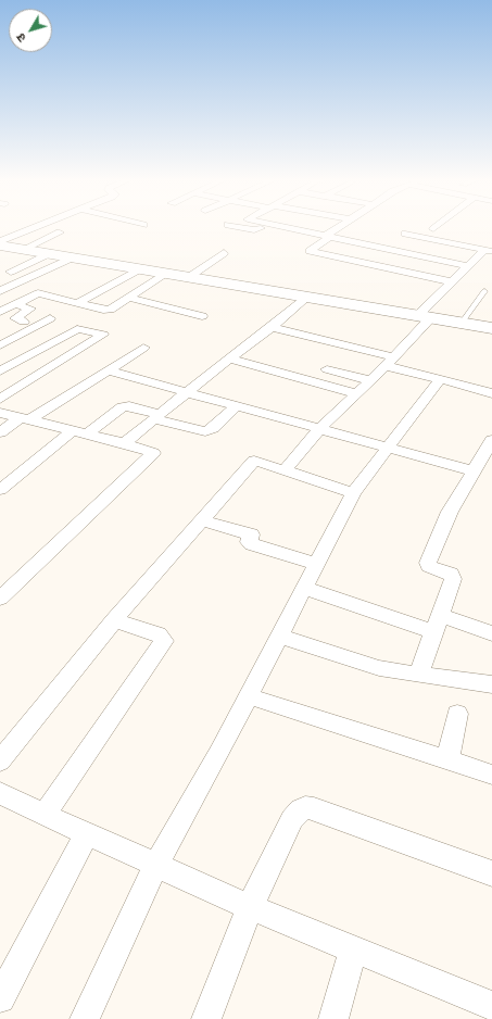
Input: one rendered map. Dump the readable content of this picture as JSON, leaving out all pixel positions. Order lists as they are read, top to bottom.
{
  "north": "bottom left"
}
